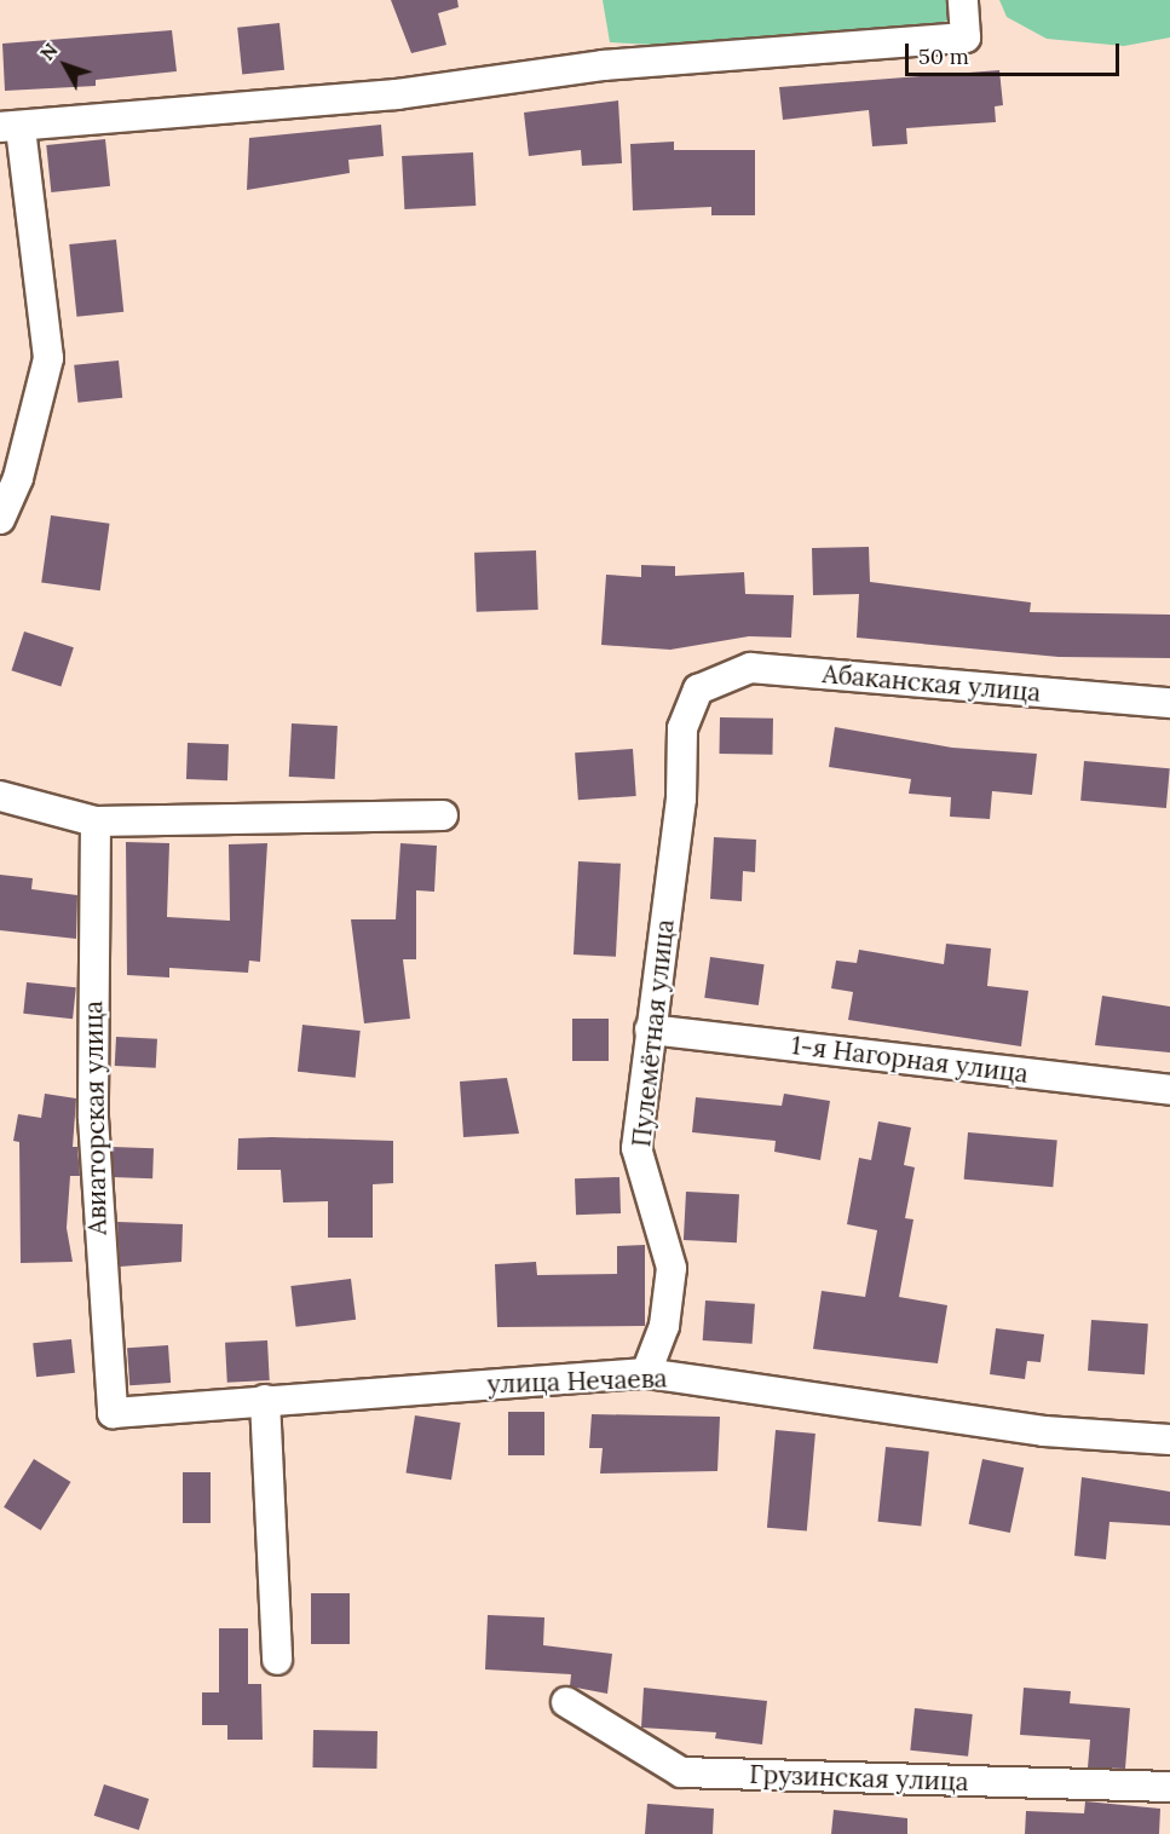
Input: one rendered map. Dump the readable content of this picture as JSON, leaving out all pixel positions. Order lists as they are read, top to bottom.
{
  "streets": {
    "street": [
      "Абаканская улица",
      "Пулемётная улица",
      "1-я Нагорная улица",
      "Авиаторская улица",
      "улица Нечаева",
      "Грузинская улица"
    ]
  },
  "crossings": [
    ["Абаканская улица", "Пулемётная улица"],
    ["Пулемётная улица", "1-я Нагорная улица"],
    ["Пулемётная улица", "улица Нечаева"],
    ["Авиаторская улица", "улица Нечаева"]
  ],
  "scale_bar": "50 m",
  "north": "top left"
}
